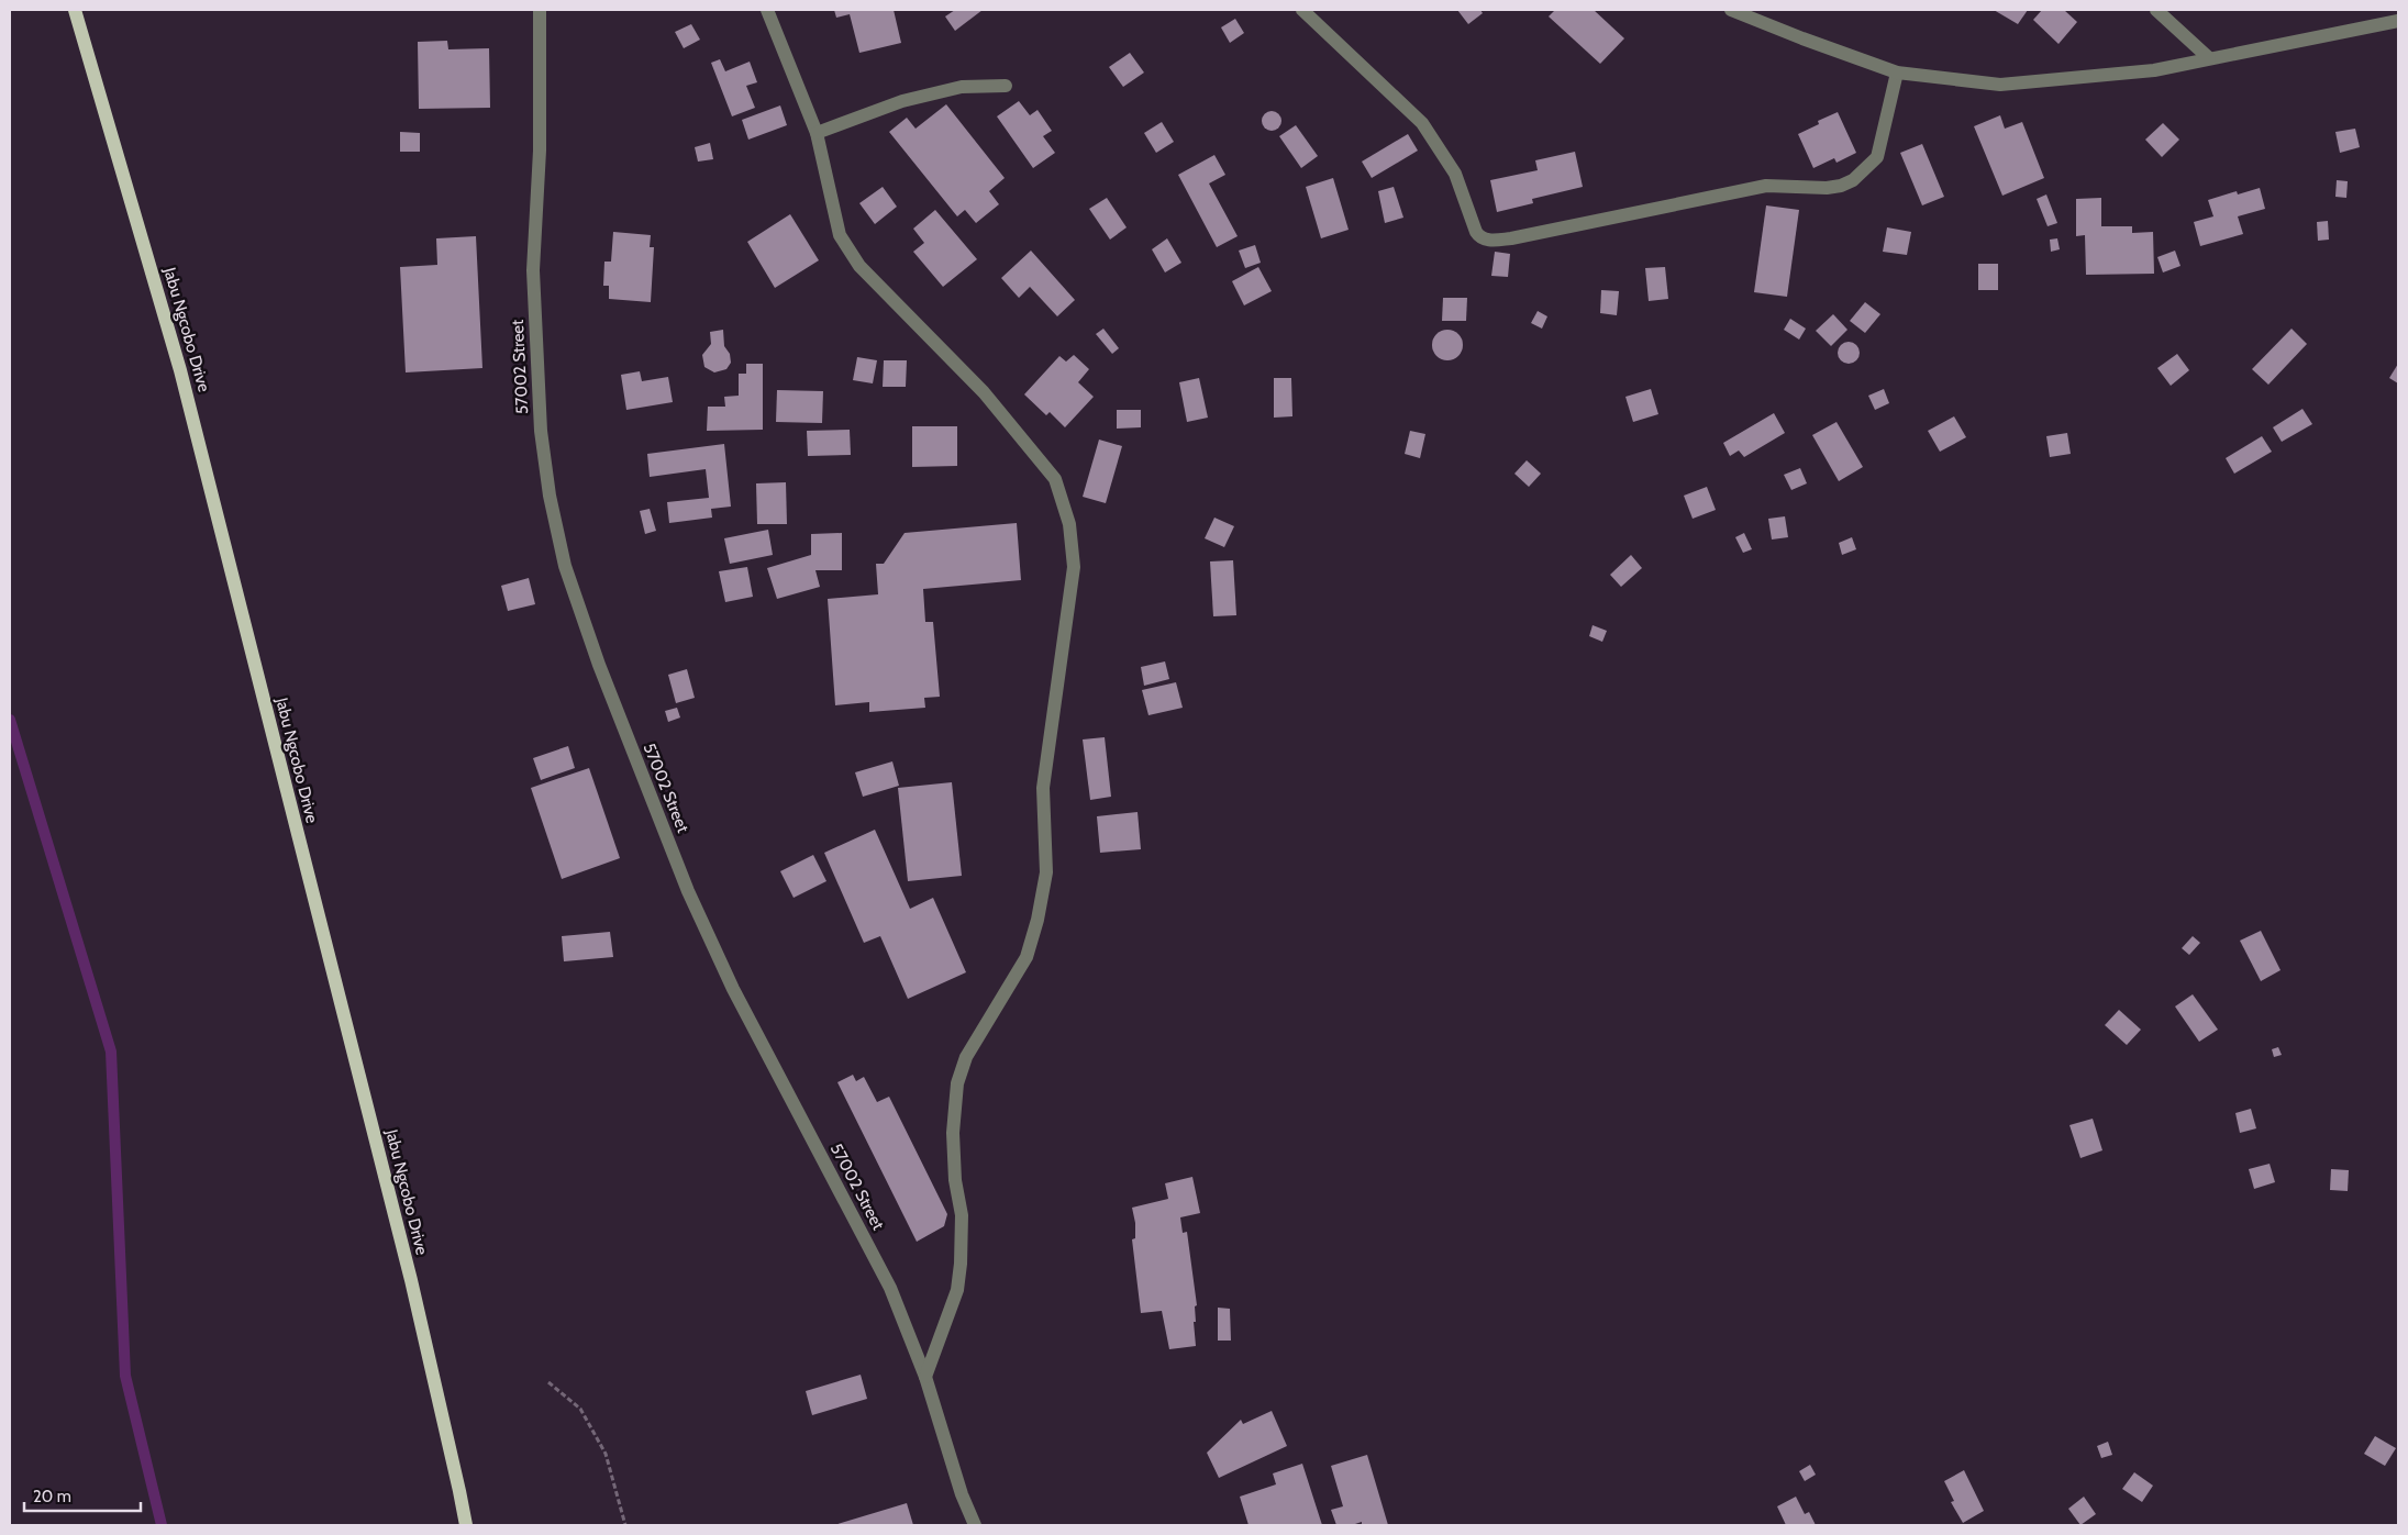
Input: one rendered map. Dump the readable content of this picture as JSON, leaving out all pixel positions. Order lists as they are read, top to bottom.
{
  "streets": {
    "main road": ["Jabu Ngcobo Drive"],
    "street": ["57002 Street"]
  },
  "scale_bar": "20 m"
}
